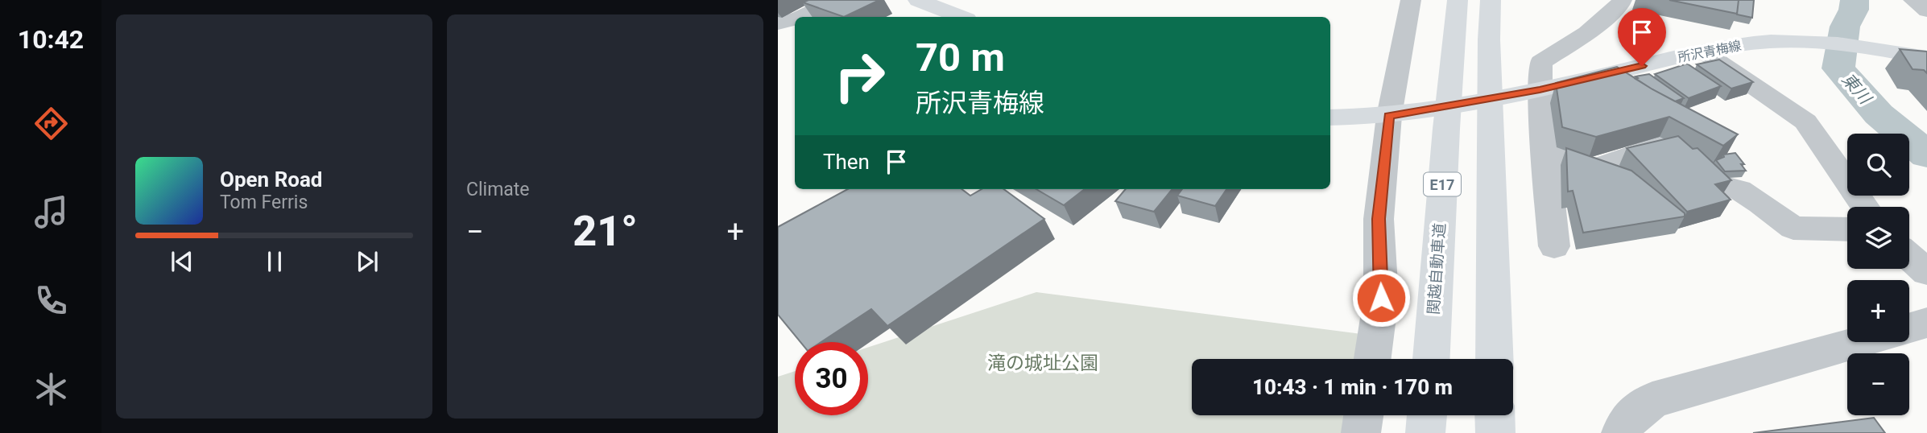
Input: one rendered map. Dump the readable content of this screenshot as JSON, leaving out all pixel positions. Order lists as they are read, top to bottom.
{
  "streets": {
    "main road": ["所沢青梅線", "E17", "関越自動車道"]
  },
  "water": ["東川"],
  "parks": ["滝の城址公園"],
  "page": {
    "tabs": "10:42",
    "tile": "Climate",
    "turn": ["70 m", "所沢青梅線"],
    "map_buttons": ["+", "−"],
    "then": "Then",
    "song": ["Open Road", "Tom Ferris"],
    "heat": ["−", "21°", "+"],
    "limit": "30",
    "trip": "10:43 · 1 min · 170 m"
  }
}
